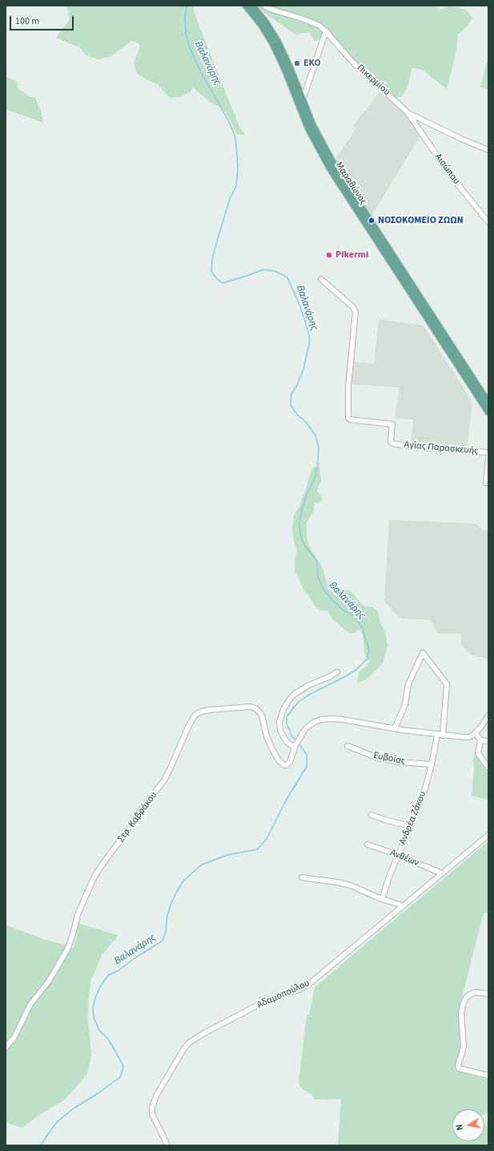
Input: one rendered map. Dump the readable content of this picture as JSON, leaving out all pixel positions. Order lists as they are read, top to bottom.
{
  "streets": {
    "main road": ["Μαραθώνος"],
    "street": [
      "Πικερμίου",
      "Αισώπου",
      "Αγίας Παρασκευής",
      "Ευβοίας",
      "Στρ. Καβράκου",
      "Ανδρέα Ζάκου",
      "Ανθέων",
      "Αδαμοπούλου"
    ]
  },
  "crossings": [
    ["Πικερμίου", "Αισώπου"],
    ["Ευβοίας", "Ανδρέα Ζάκου"],
    ["Ανδρέα Ζάκου", "Ανθέων"],
    ["Ανθέων", "Αδαμοπούλου"]
  ],
  "water": ["Βαλανάρης"],
  "places": ["EKO", "ΝΟΣΟΚΟΜΕΙΟ ΖΩΩΝ", "Pikermi"],
  "scale_bar": "100 m",
  "north": "left"
}
